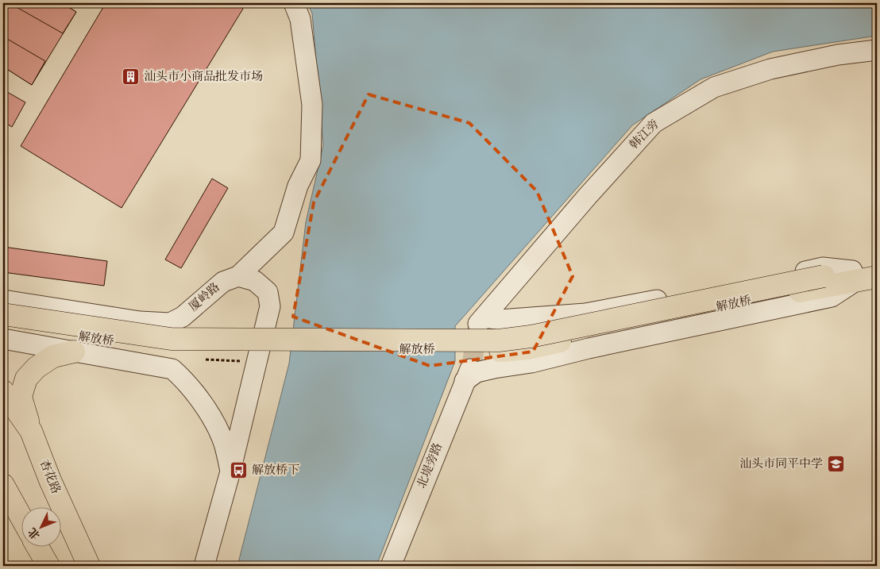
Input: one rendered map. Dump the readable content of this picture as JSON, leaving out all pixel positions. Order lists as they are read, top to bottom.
{
  "streets": {
    "main road": ["解放桥", "杏花路"],
    "street": ["韩江旁", "厦岭路", "北堤旁路"]
  },
  "crossings": [
    ["韩江旁", "北堤旁路"]
  ],
  "places": {
    "building": ["汕头市小商品批发市场"],
    "school or university": ["汕头市同平中学"],
    "bus stop": ["解放桥下"]
  },
  "north": "bottom left"
}
